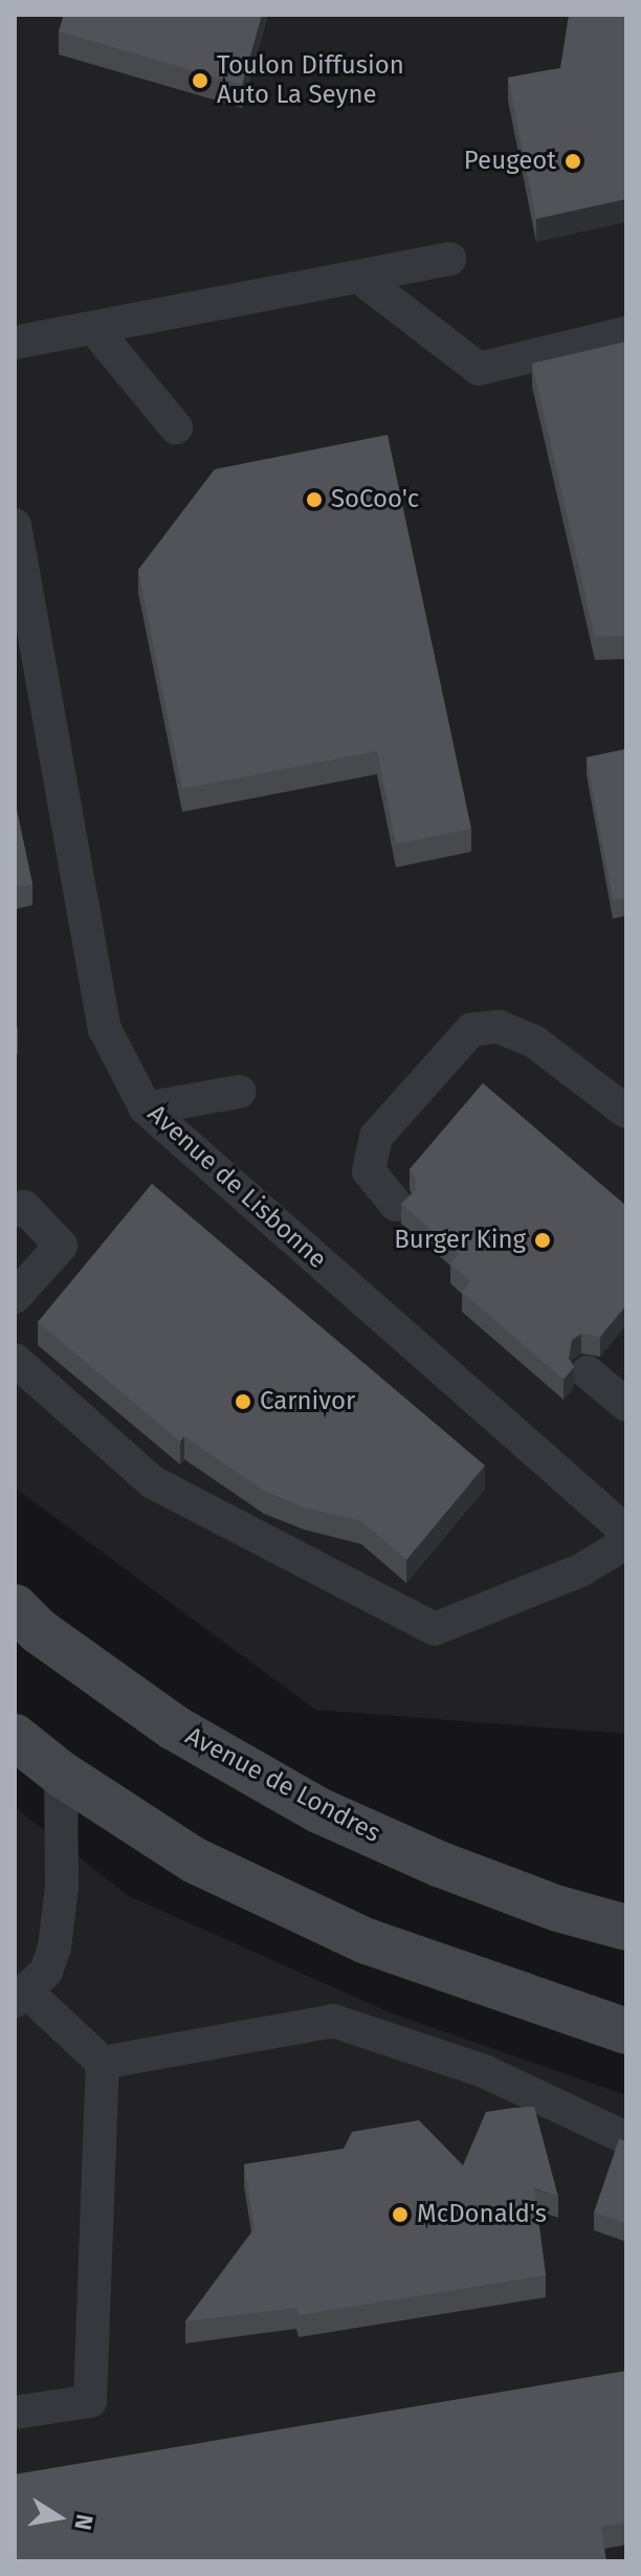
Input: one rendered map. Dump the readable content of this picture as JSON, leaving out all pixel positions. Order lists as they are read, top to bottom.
{
  "streets": {
    "main road": ["Avenue de Londres"],
    "lane": ["Avenue de Lisbonne"]
  },
  "places": [
    "Toulon Diffusion Auto La Seyne",
    "Peugeot",
    "SoCoo'c",
    "Burger King",
    "Carnivor",
    "McDonald's"
  ],
  "north": "right"
}
